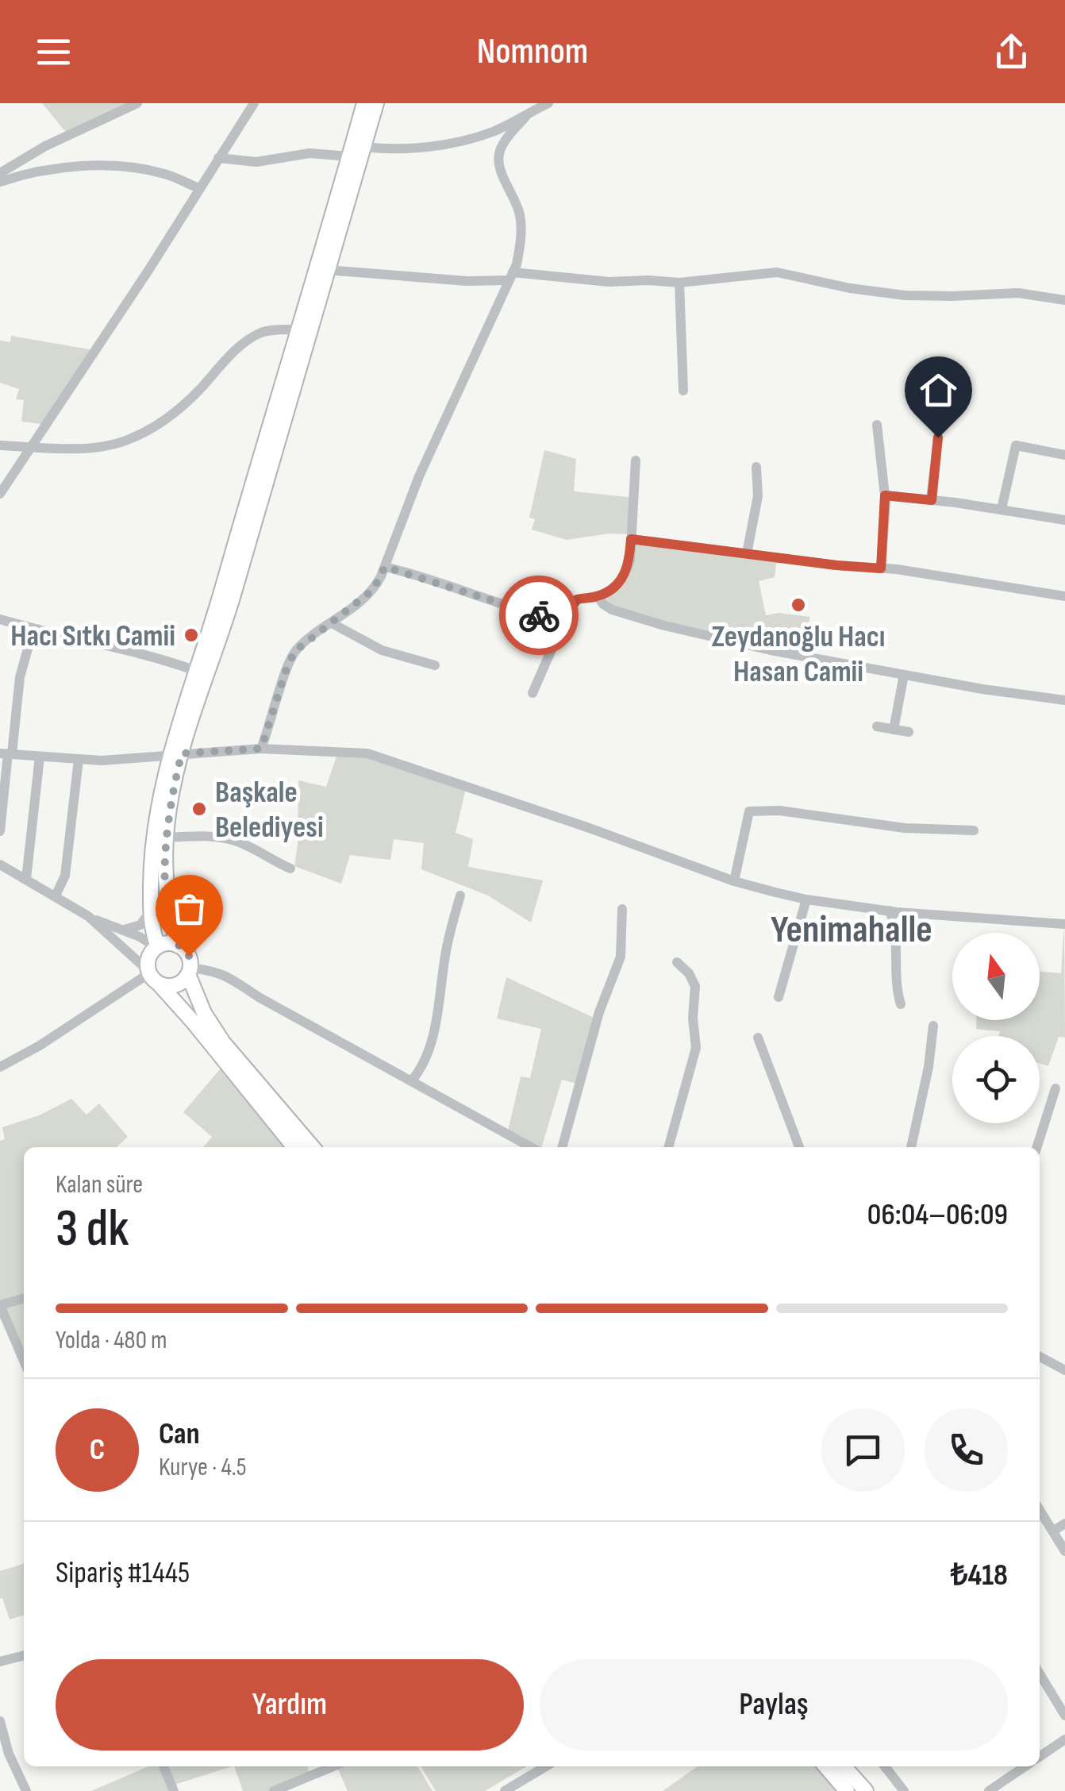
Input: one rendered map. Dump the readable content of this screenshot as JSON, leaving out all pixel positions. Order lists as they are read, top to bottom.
{
  "districts": ["Yenimahalle"],
  "places": ["Zeydanoğlu Hacı Hasan Camii", "Hacı Sıtkı Camii", "Başkale Belediyesi"],
  "north": "top",
  "page": {
    "header": "Nomnom",
    "heading": ["3 dk", "Kalan süre", "06:04–06:09"],
    "panel": [
      "Can",
      "Kurye · 4.5",
      "Sipariş #1445",
      "₺418"
    ],
    "bar": "Yolda · 480 m",
    "round": "C",
    "buttons": ["Yardım", "Paylaş"]
  }
}
